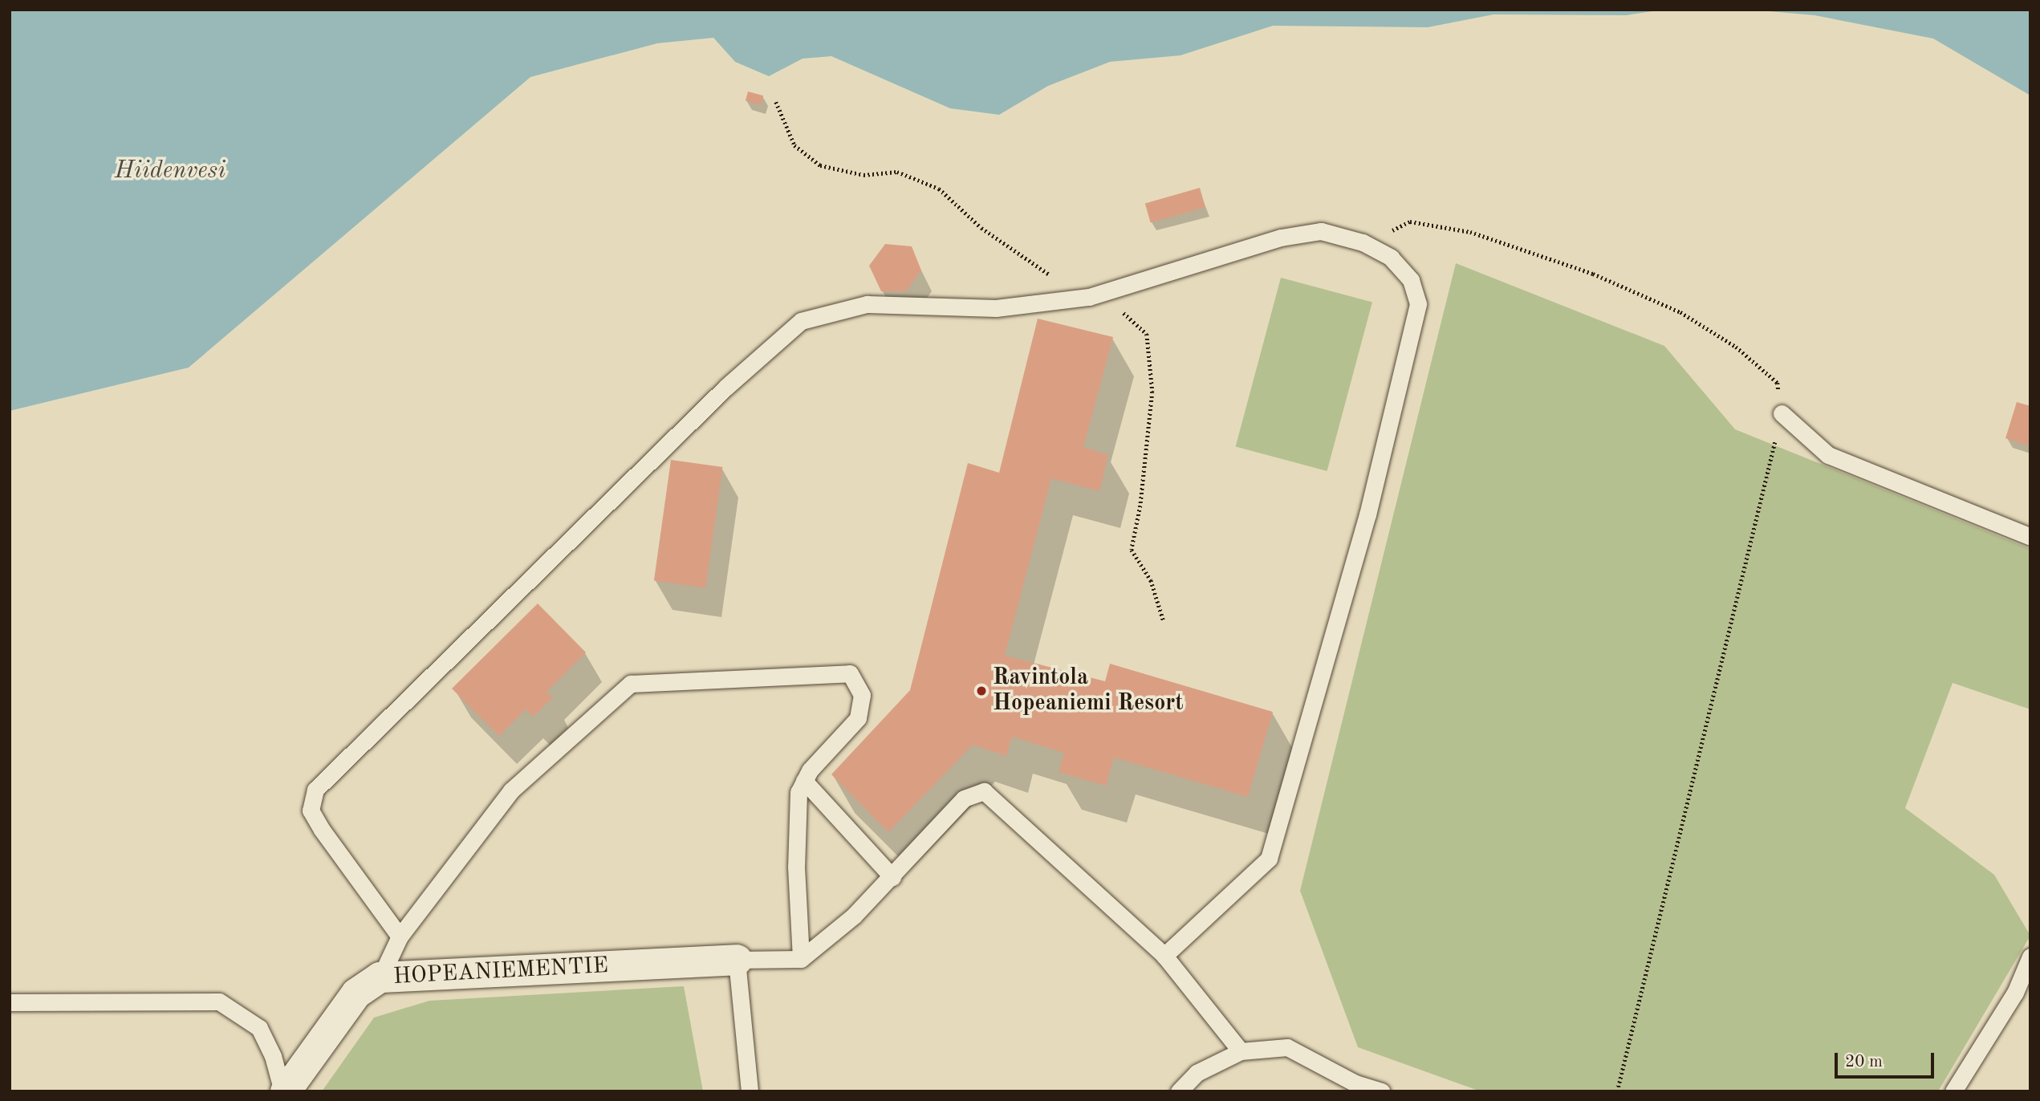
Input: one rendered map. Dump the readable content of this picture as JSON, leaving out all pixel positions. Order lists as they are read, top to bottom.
{
  "streets": {
    "street": ["HOPEANIEMENTIE"]
  },
  "water": ["Hiidenvesi"],
  "places": ["Ravintola Hopeaniemi Resort"],
  "scale_bar": "20 m"
}
